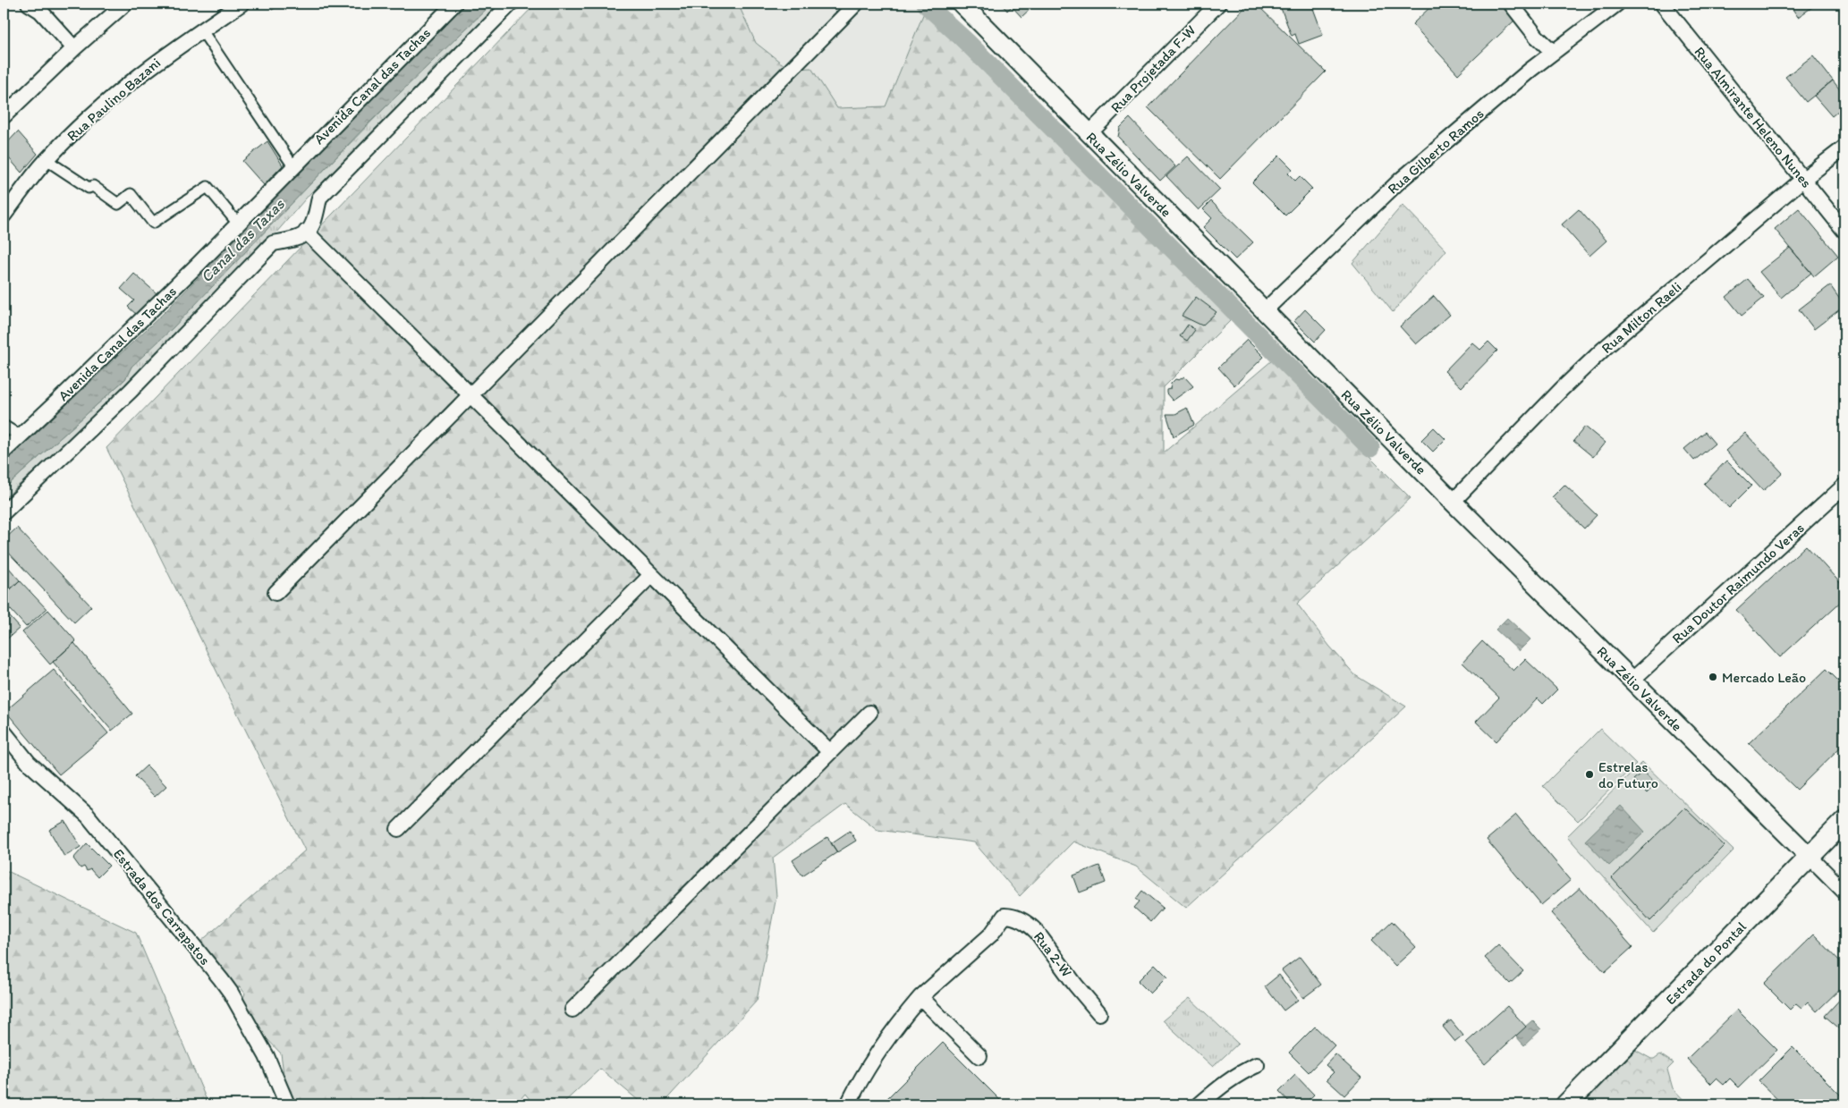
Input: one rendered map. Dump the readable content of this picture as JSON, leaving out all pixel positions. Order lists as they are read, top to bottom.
{
  "streets": {
    "main road": ["Estrada do Pontal"],
    "street": [
      "Rua Projetada F-W",
      "Avenida Canal das Tachas",
      "Rua Paulino Bazani",
      "Rua Almirante Heleno Nunes",
      "Rua Gilberto Ramos",
      "Rua Zélio Valverde",
      "Rua Milton Raeli",
      "Rua Doutor Raimundo Veras",
      "Estrada dos Carrapatos",
      "Rua 2-W"
    ]
  },
  "crossings": [
    ["Rua Projetada F-W", "Rua Zélio Valverde"],
    ["Rua Almirante Heleno Nunes", "Rua Milton Raeli"],
    ["Rua Gilberto Ramos", "Rua Zélio Valverde"],
    ["Rua Zélio Valverde", "Rua Milton Raeli"],
    ["Rua Zélio Valverde", "Rua Doutor Raimundo Veras"],
    ["Rua Zélio Valverde", "Estrada do Pontal"]
  ],
  "water": ["Canal das Taxas"],
  "places": ["Mercado Leão", "Estrelas do Futuro"]
}
